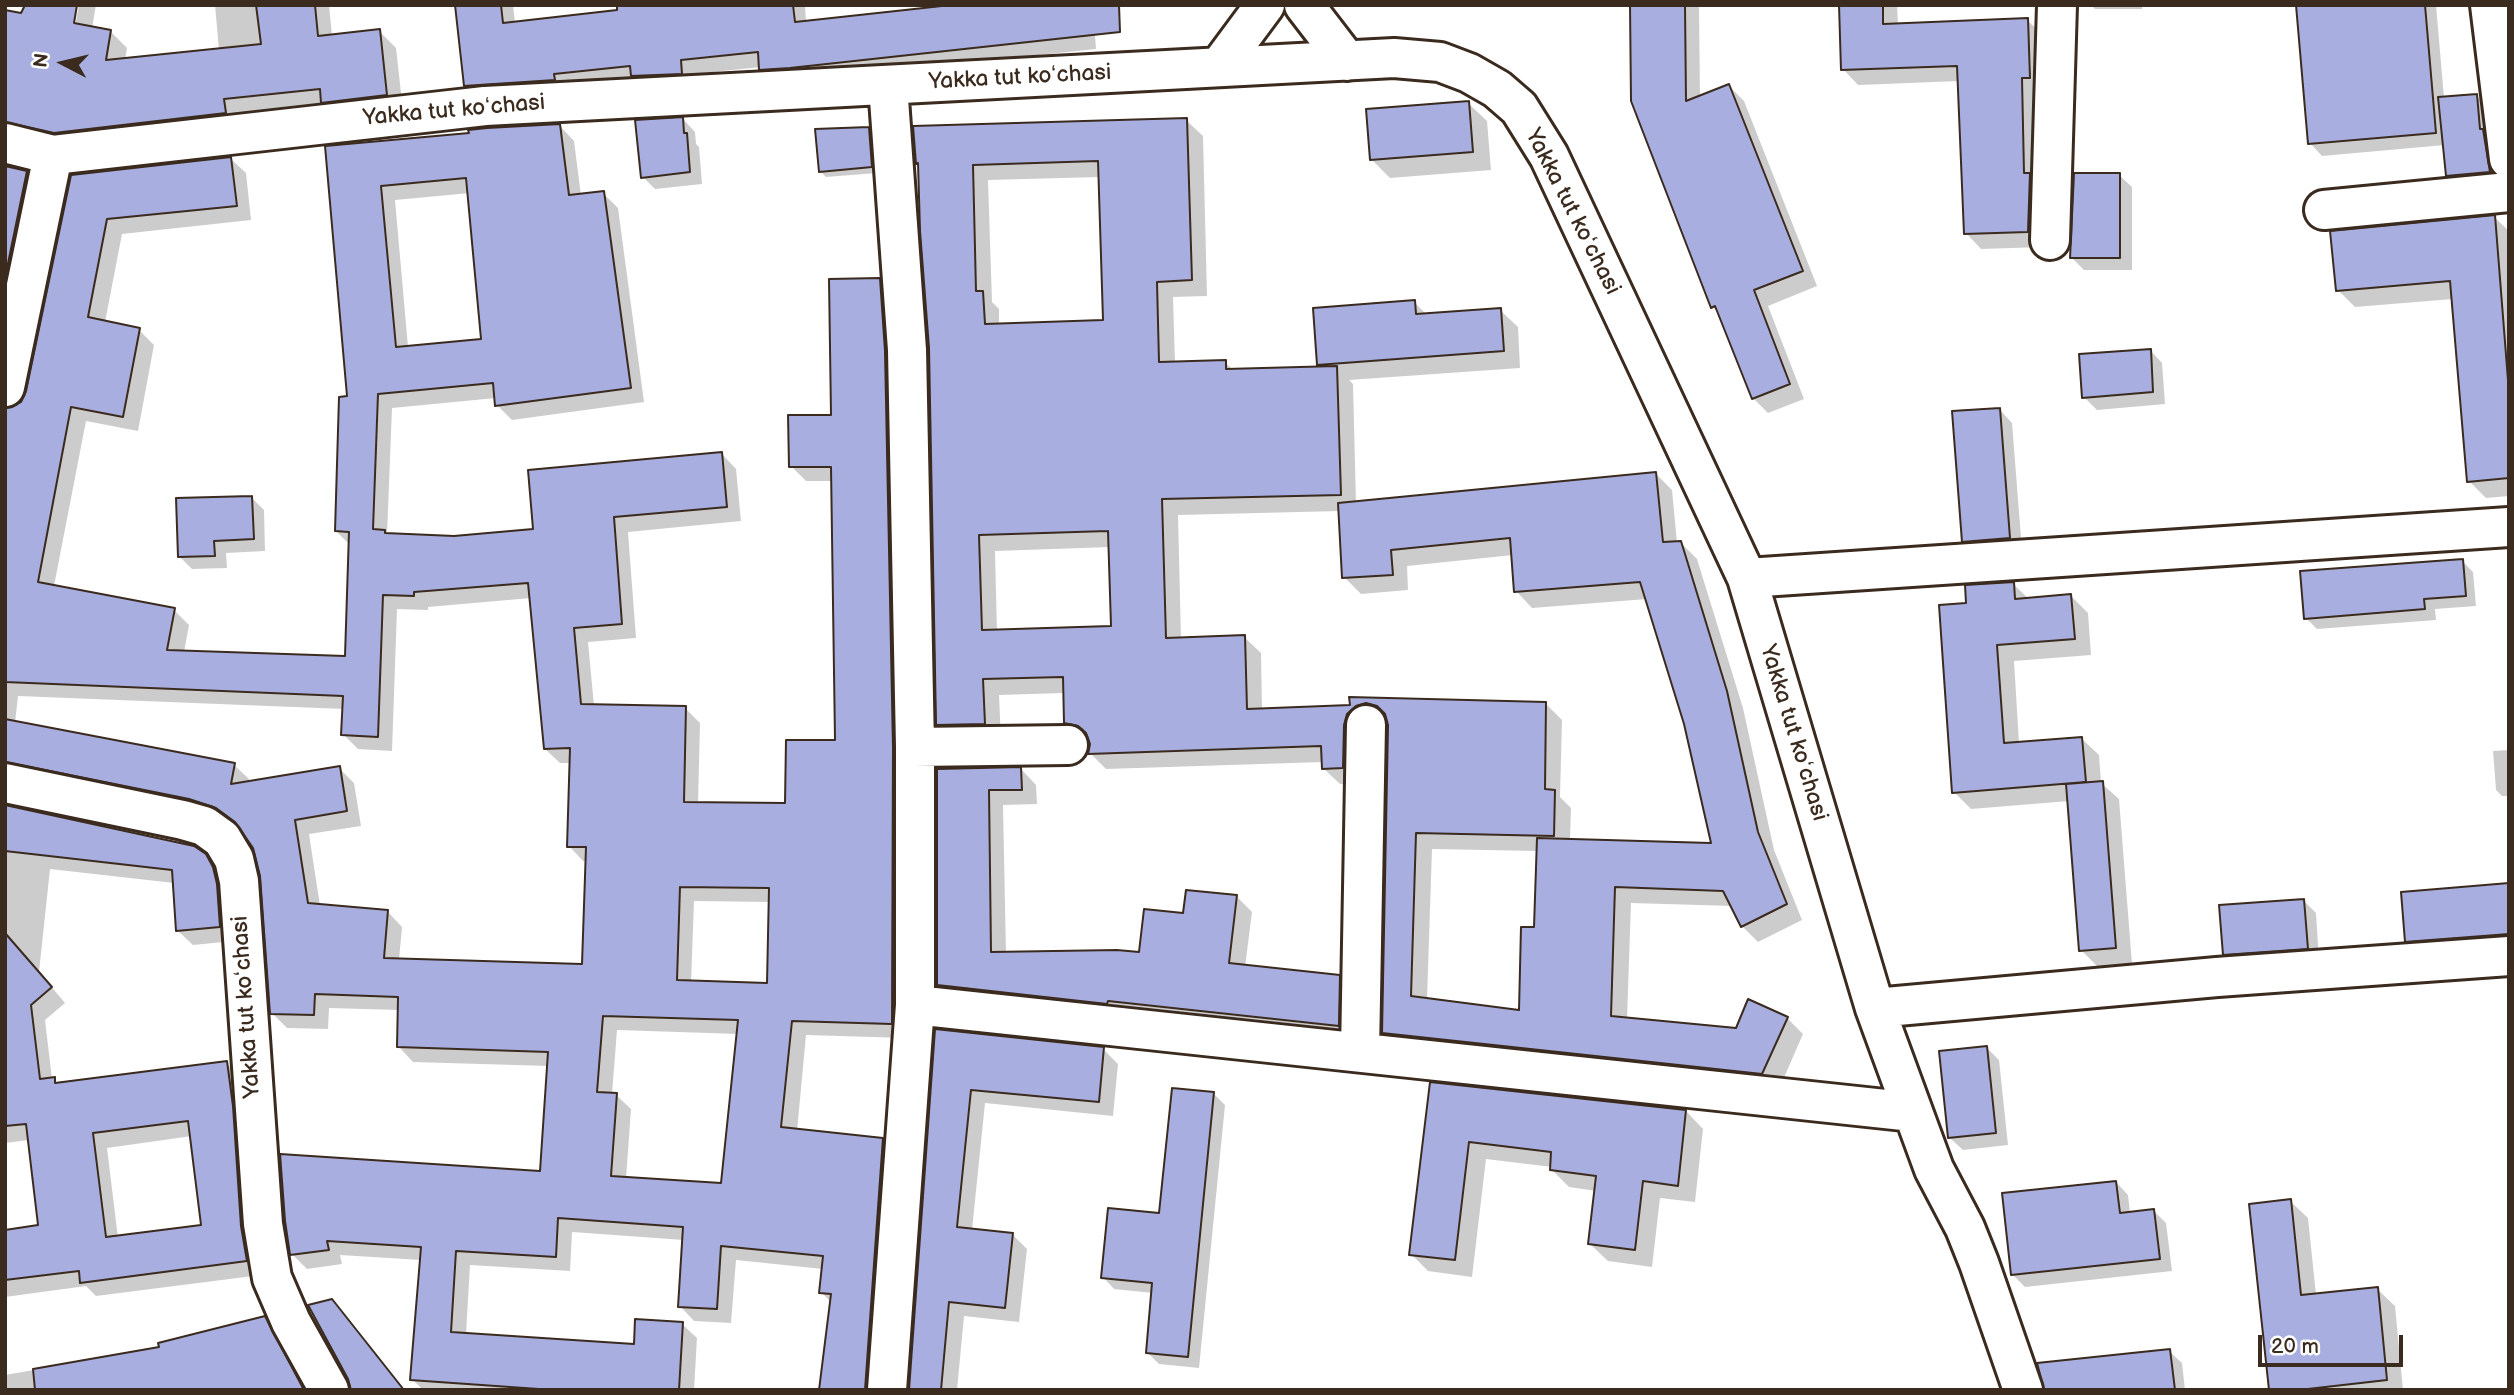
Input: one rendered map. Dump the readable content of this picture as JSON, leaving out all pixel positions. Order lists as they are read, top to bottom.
{
  "streets": {
    "street": ["Yakka tut koʻchasi"]
  },
  "scale_bar": "20 m",
  "north": "left"
}
